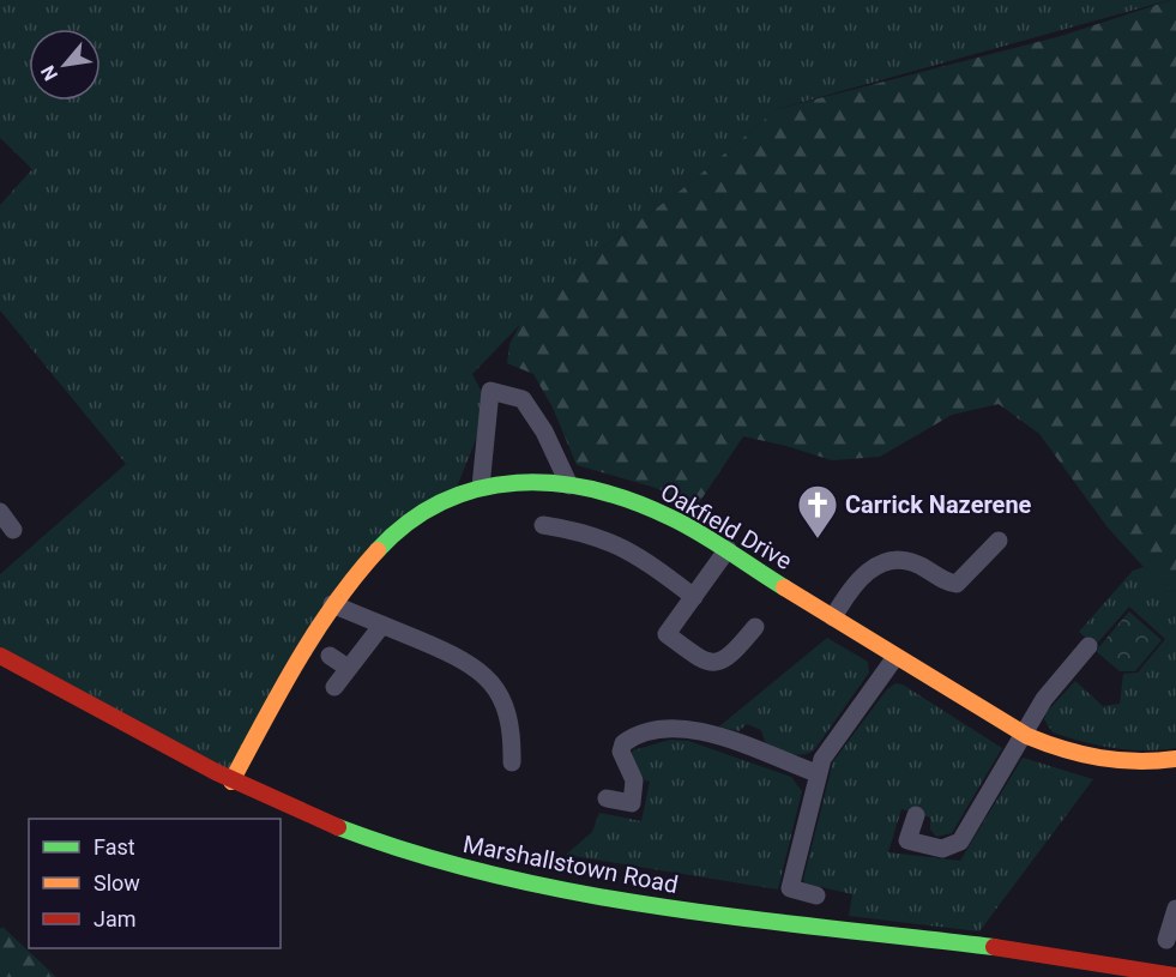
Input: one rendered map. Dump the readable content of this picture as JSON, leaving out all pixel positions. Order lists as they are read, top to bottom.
{
  "streets": {
    "main road": ["Oakfield Drive", "Marshallstown Road"]
  },
  "crossings": [
    ["Oakfield Drive", "Marshallstown Road"]
  ],
  "places": {
    "church": ["Carrick Nazerene"]
  },
  "legend": ["Fast", "Slow", "Jam"],
  "north": "bottom left"
}
